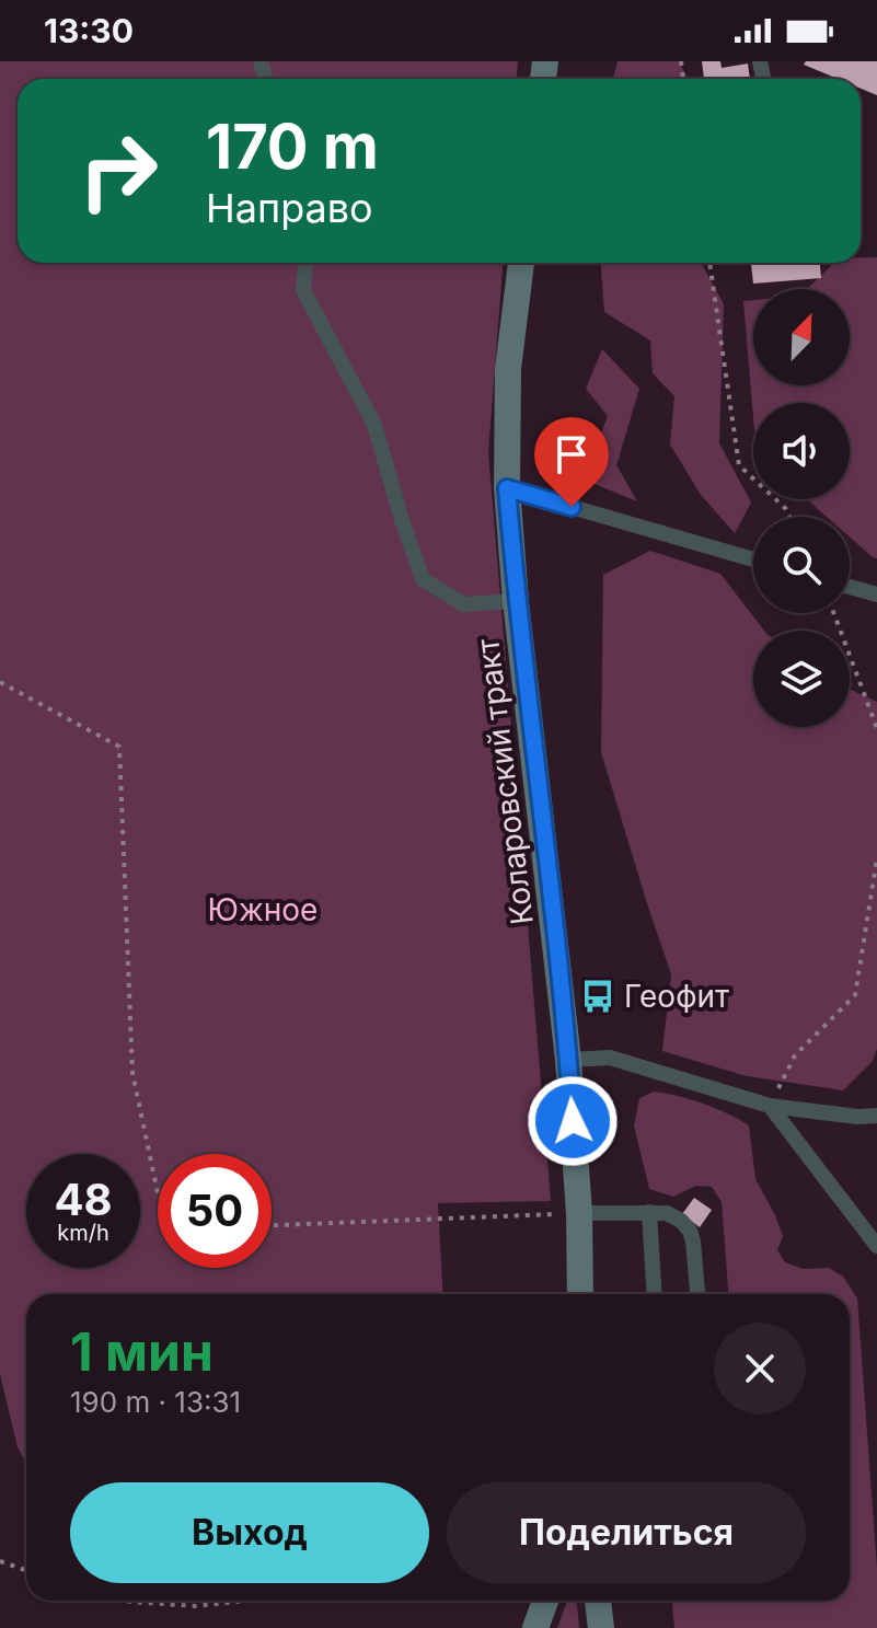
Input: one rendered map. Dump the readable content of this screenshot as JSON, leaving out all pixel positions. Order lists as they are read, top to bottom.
{
  "streets": {
    "main road": ["Коларовский тракт"]
  },
  "parks": ["Южное"],
  "places": {
    "bus stop": ["Геофит"]
  },
  "north": "top right",
  "page": {
    "status": "13:30",
    "turn": ["170 m", "Направо"],
    "speed": "48 km/h",
    "limit": "50",
    "heading": ["1 мин", "190 m · 13:31"],
    "buttons": ["Выход", "Поделиться"]
  }
}
